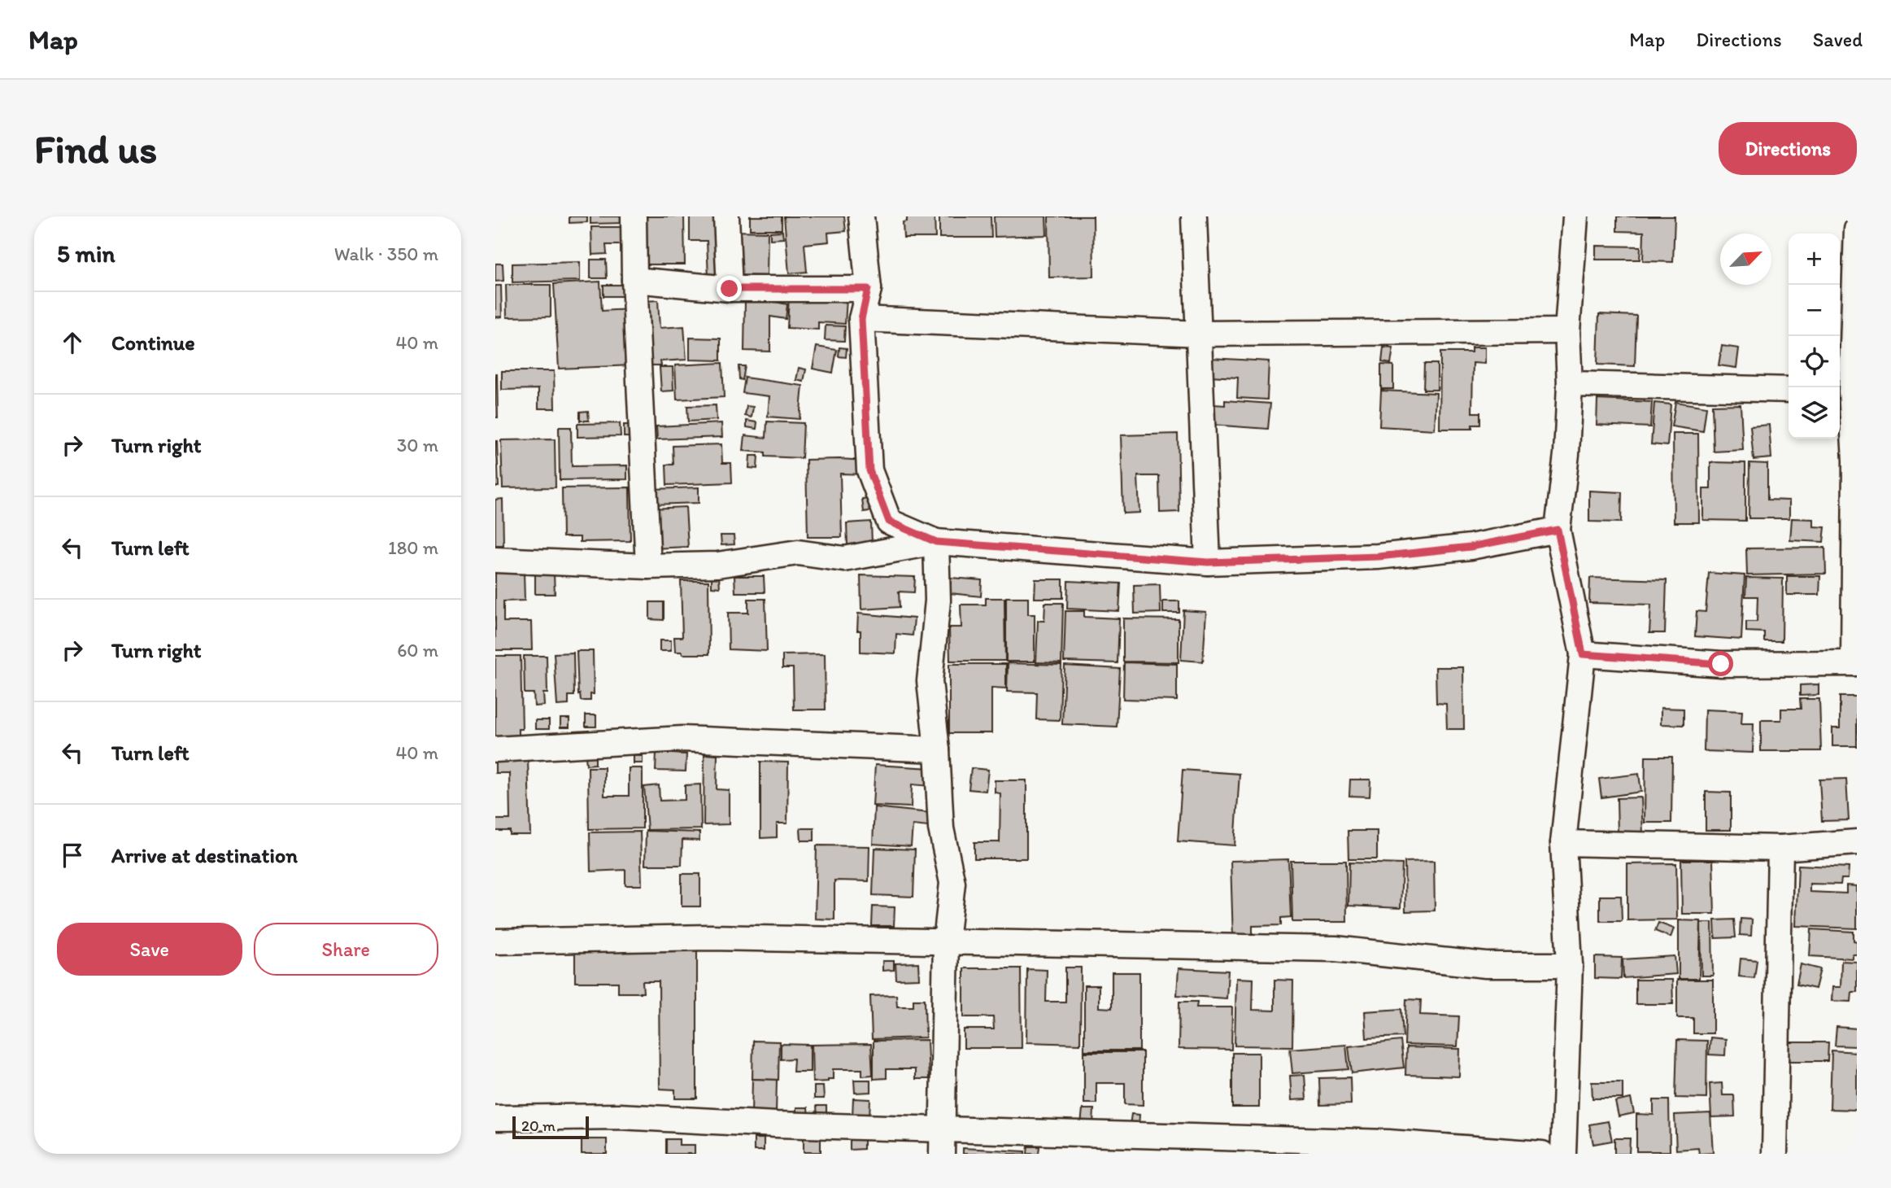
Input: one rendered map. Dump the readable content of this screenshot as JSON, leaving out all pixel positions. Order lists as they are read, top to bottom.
{
  "scale_bar": "20 m",
  "north": "top right",
  "page": {
    "header": "Map",
    "nav": ["Map", "Directions", "Saved"],
    "buttons": [
      "Directions",
      ["Save", "Share"]
    ],
    "title": "Find us",
    "heading": ["5 min", "Walk · 350 m"],
    "map_buttons": ["+", "−"],
    "list": [
      ["Continue", "40 m"],
      ["Turn right", "30 m"],
      ["Turn left", "180 m"],
      ["Turn right", "60 m"],
      ["Turn left", "40 m"],
      "Arrive at destination"
    ],
    "scale": "20 m"
  }
}
